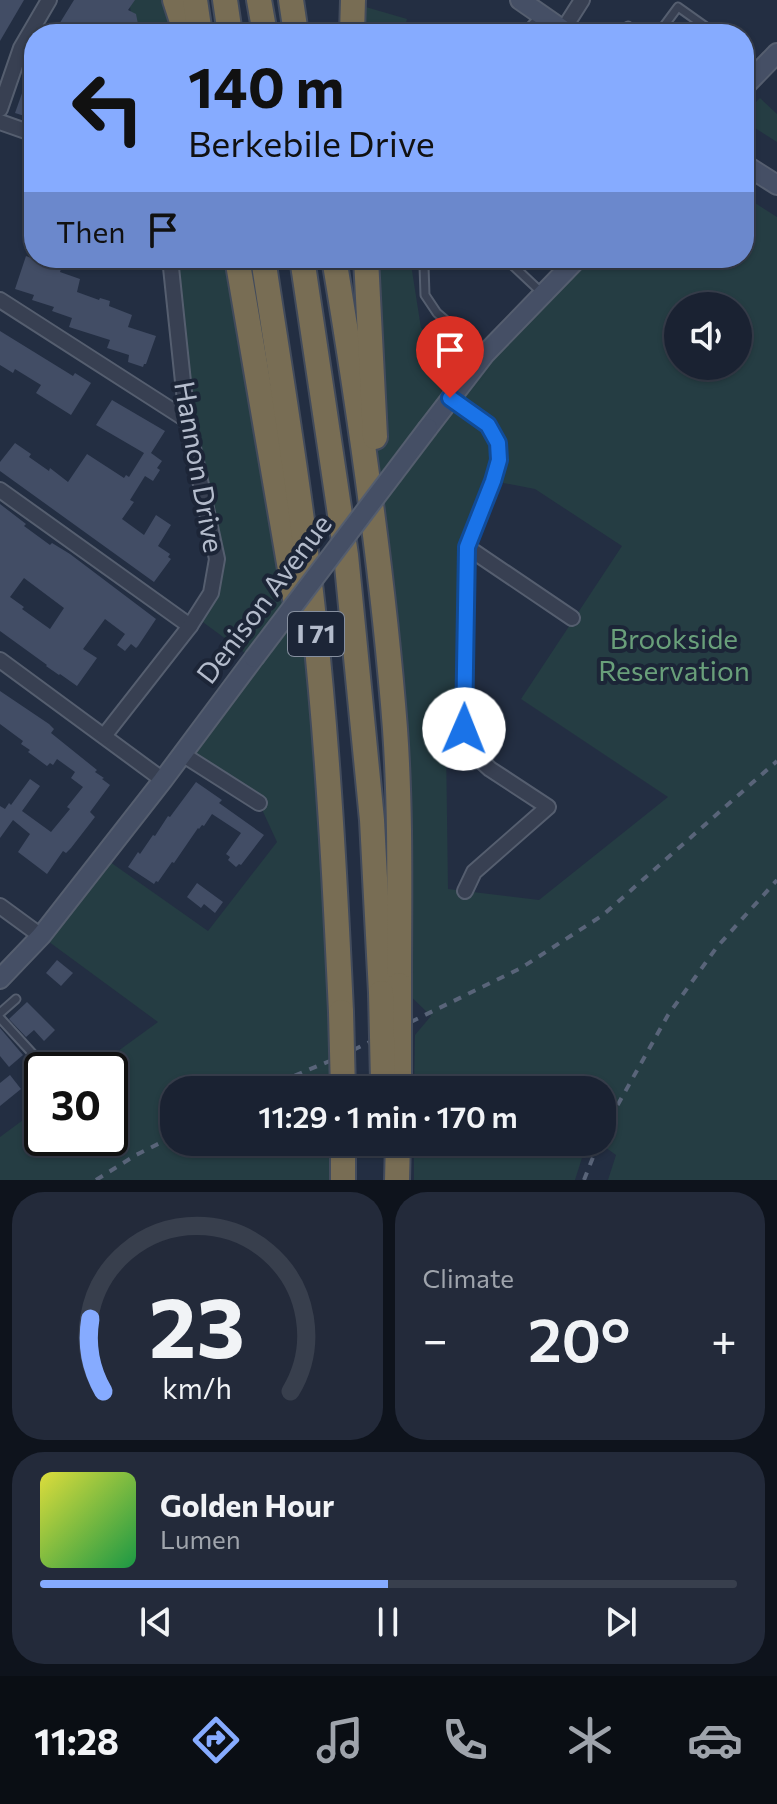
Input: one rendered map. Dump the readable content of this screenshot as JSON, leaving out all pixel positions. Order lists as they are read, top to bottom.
{
  "streets": {
    "highway": ["I 71"],
    "main road": ["Denison Avenue"],
    "street": ["Hannon Drive"]
  },
  "parks": ["Brookside Reservation"],
  "page": {
    "turn": ["140 m", "Berkebile Drive"],
    "then": "Then",
    "limit": "30",
    "trip": "11:29 · 1 min · 170 m",
    "tile": "Climate",
    "heat": ["−", "20°", "+"],
    "song": ["Golden Hour", "Lumen"],
    "tabs": "11:28",
    "gauge": ["23", "km/h"]
  }
}
